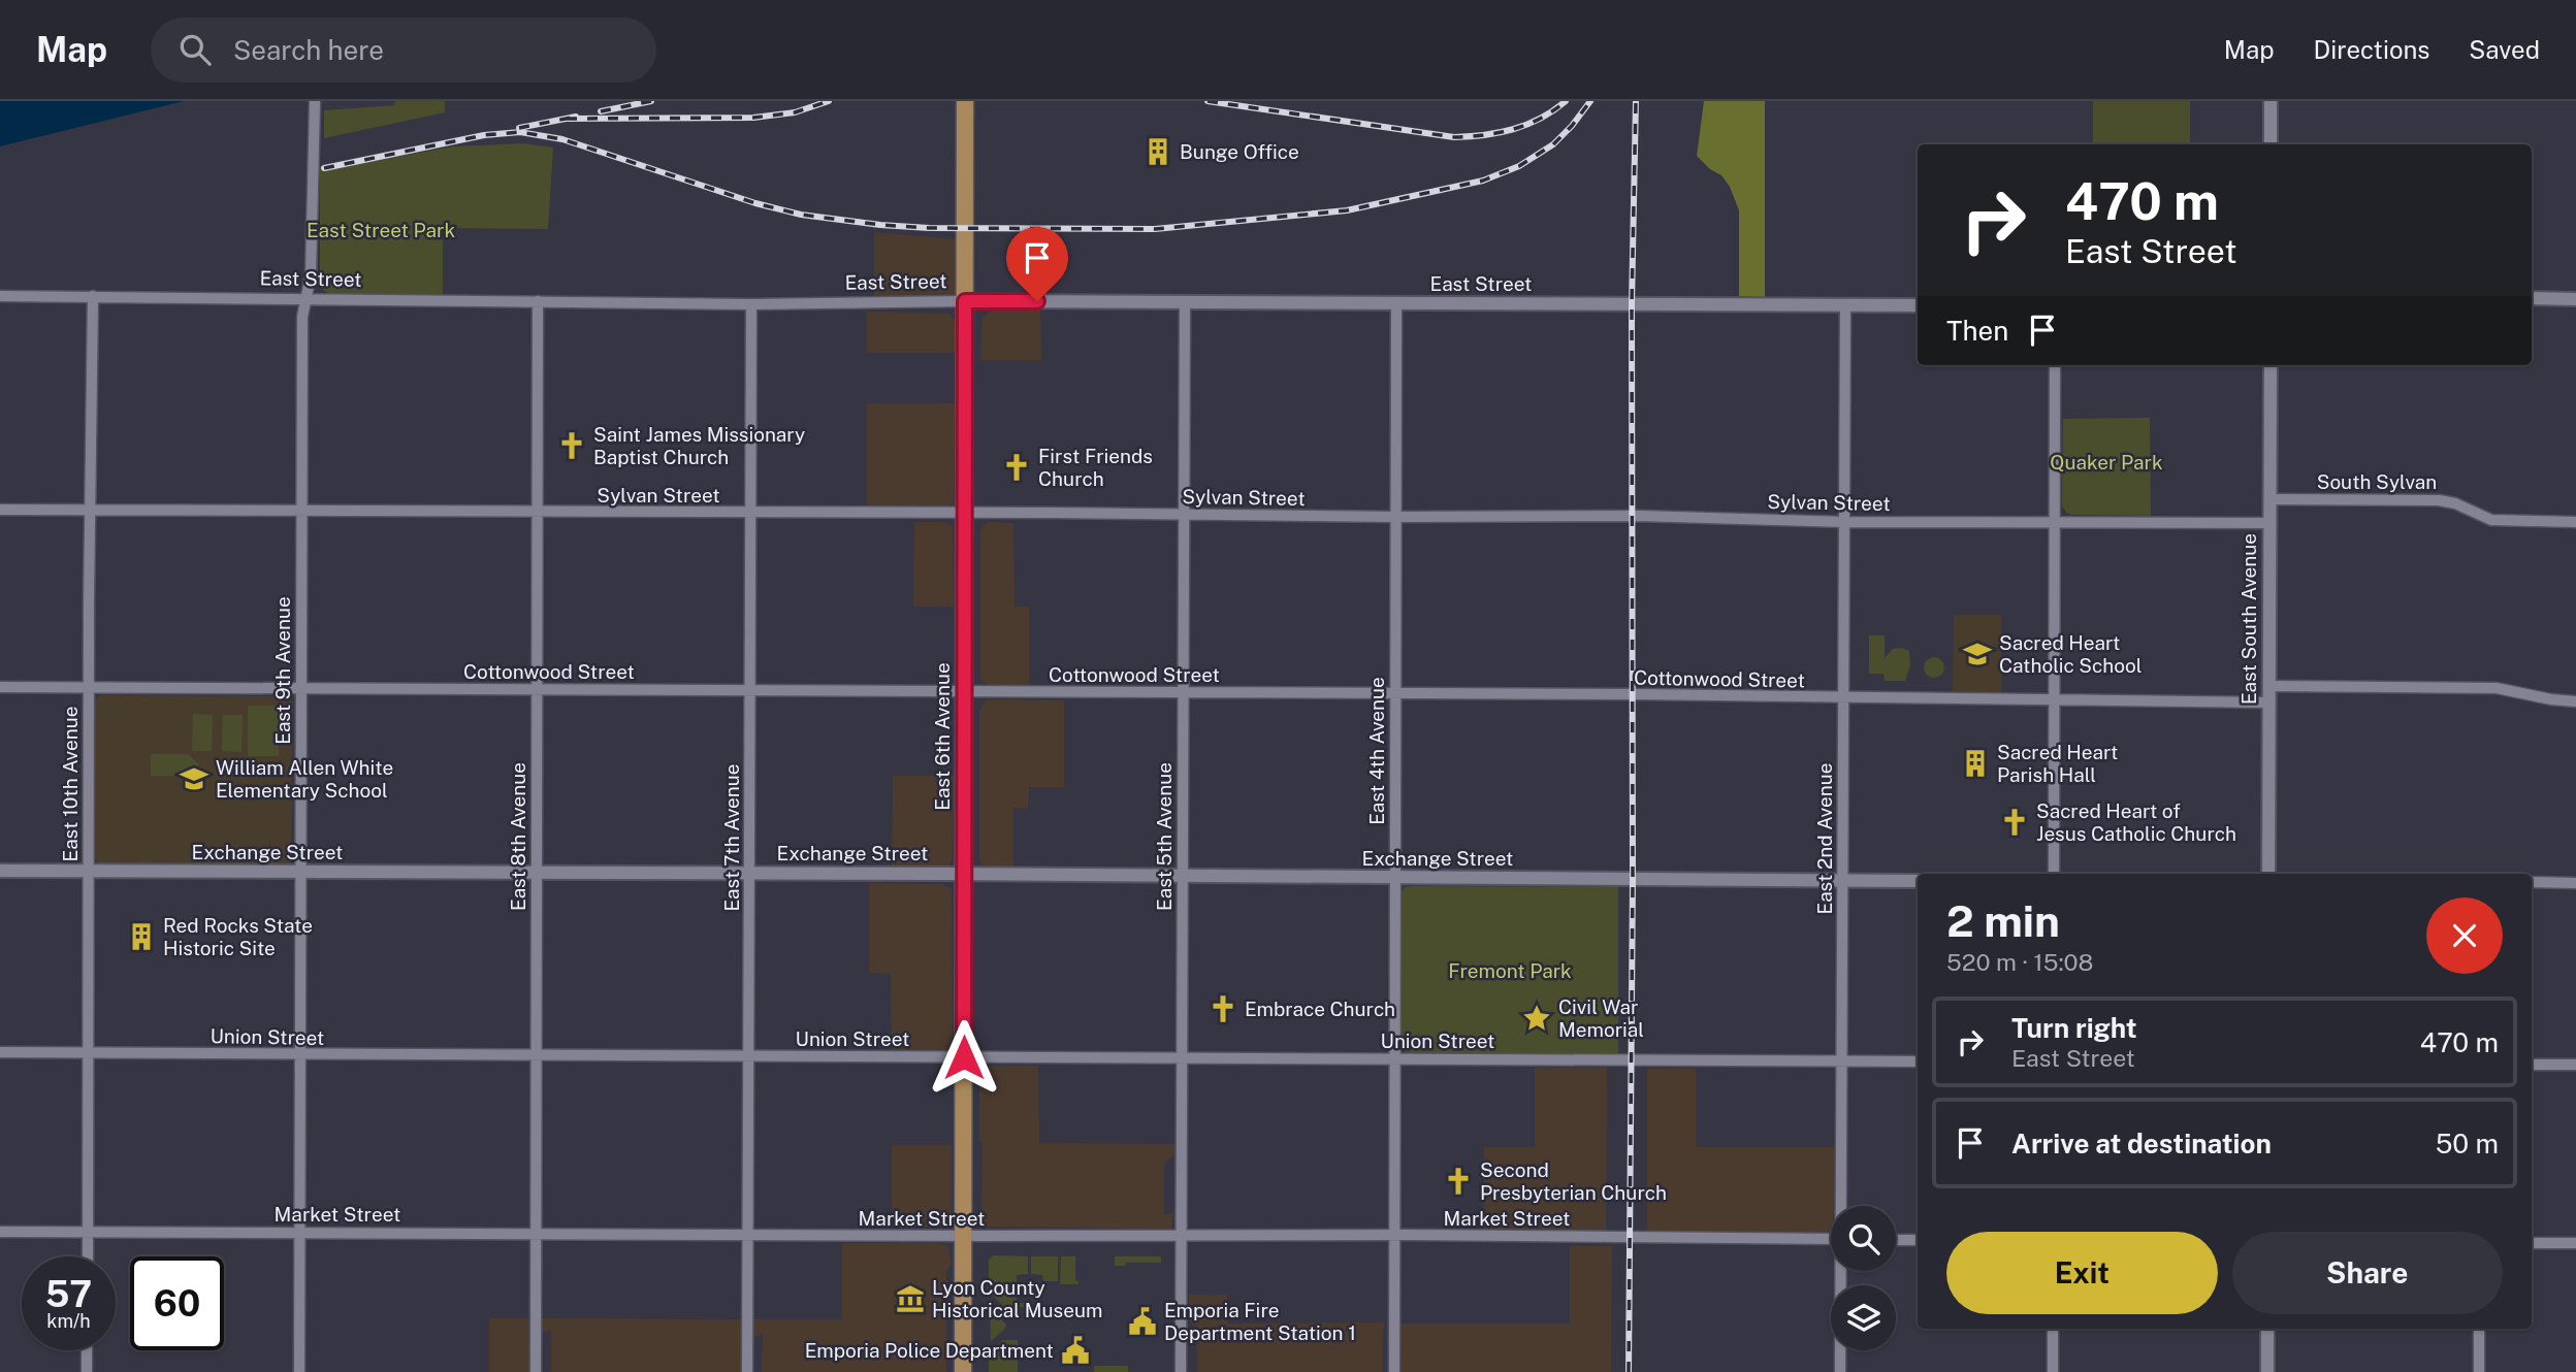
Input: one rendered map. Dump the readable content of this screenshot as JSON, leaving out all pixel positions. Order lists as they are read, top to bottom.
{
  "streets": {
    "main road": ["East 6th Avenue"],
    "street": [
      "East Street",
      "South Sylvan",
      "Sylvan Street",
      "East South Avenue",
      "East 9th Avenue",
      "Cottonwood Street",
      "East 4th Avenue",
      "East 10th Avenue",
      "East 8th Avenue",
      "East 5th Avenue",
      "East 7th Avenue",
      "East 2nd Avenue",
      "Exchange Street",
      "Union Street",
      "Market Street"
    ]
  },
  "crossings": [
    ["East Street", "East 9th Avenue"],
    ["East Street", "East 6th Avenue"],
    ["East Street", "East 4th Avenue"],
    ["East Street", "East 10th Avenue"],
    ["East Street", "East 8th Avenue"],
    ["East Street", "East 5th Avenue"],
    ["East Street", "East 7th Avenue"],
    ["East Street", "East 2nd Avenue"],
    ["South Sylvan", "East South Avenue"],
    ["Sylvan Street", "East South Avenue"],
    ["Sylvan Street", "East 9th Avenue"],
    ["Sylvan Street", "East 6th Avenue"],
    ["Sylvan Street", "East 4th Avenue"],
    ["Sylvan Street", "East 10th Avenue"],
    ["Sylvan Street", "East 8th Avenue"],
    ["Sylvan Street", "East 5th Avenue"],
    ["Sylvan Street", "East 7th Avenue"],
    ["Sylvan Street", "East 2nd Avenue"],
    ["East South Avenue", "Cottonwood Street"],
    ["East 9th Avenue", "Cottonwood Street"],
    ["East 9th Avenue", "Exchange Street"],
    ["East 9th Avenue", "Union Street"],
    ["East 9th Avenue", "Market Street"],
    ["Cottonwood Street", "East 6th Avenue"],
    ["Cottonwood Street", "East 4th Avenue"],
    ["Cottonwood Street", "East 10th Avenue"],
    ["Cottonwood Street", "East 8th Avenue"],
    ["Cottonwood Street", "East 5th Avenue"],
    ["Cottonwood Street", "East 7th Avenue"],
    ["Cottonwood Street", "East 2nd Avenue"],
    ["East 6th Avenue", "Exchange Street"],
    ["East 6th Avenue", "Union Street"],
    ["East 6th Avenue", "Market Street"],
    ["East 4th Avenue", "Exchange Street"],
    ["East 4th Avenue", "Union Street"],
    ["East 4th Avenue", "Market Street"],
    ["East 10th Avenue", "Exchange Street"],
    ["East 10th Avenue", "Union Street"],
    ["East 10th Avenue", "Market Street"],
    ["East 8th Avenue", "Exchange Street"],
    ["East 8th Avenue", "Union Street"],
    ["East 8th Avenue", "Market Street"],
    ["East 5th Avenue", "Exchange Street"],
    ["East 5th Avenue", "Union Street"],
    ["East 5th Avenue", "Market Street"],
    ["East 7th Avenue", "Exchange Street"],
    ["East 7th Avenue", "Union Street"],
    ["East 7th Avenue", "Market Street"],
    ["East 2nd Avenue", "Exchange Street"],
    ["East 2nd Avenue", "Union Street"]
  ],
  "parks": ["East Street Park", "Quaker Park", "Fremont Park"],
  "places": {
    "building": ["Bunge Office", "Sacred Heart Parish Hall", "Red Rocks State Historic Site"],
    "church": [
      "Saint James Missionary Baptist Church",
      "First Friends Church",
      "Sacred Heart of Jesus Catholic Church",
      "Embrace Church",
      "Second Presbyterian Church"
    ],
    "school or university": ["Sacred Heart Catholic School", "William Allen White Elementary School"],
    "place": ["Civil War Memorial"],
    "museum": ["Lyon County Historical Museum"],
    "public building": ["Emporia Fire Department Station 1", "Emporia Police Department"]
  },
  "page": {
    "header": "Map",
    "search": "Search here",
    "nav": ["Map", "Directions", "Saved"],
    "turn": ["470 m", "East Street"],
    "then": "Then",
    "heading": ["2 min", "520 m · 15:08"],
    "list": [
      {
        "name": "Turn right",
        "note": "East Street",
        "value": "470 m"
      },
      {
        "name": "Arrive at destination",
        "value": "50 m"
      }
    ],
    "buttons": ["Exit", "Share"],
    "speed": "57 km/h",
    "limit": "60"
  }
}
